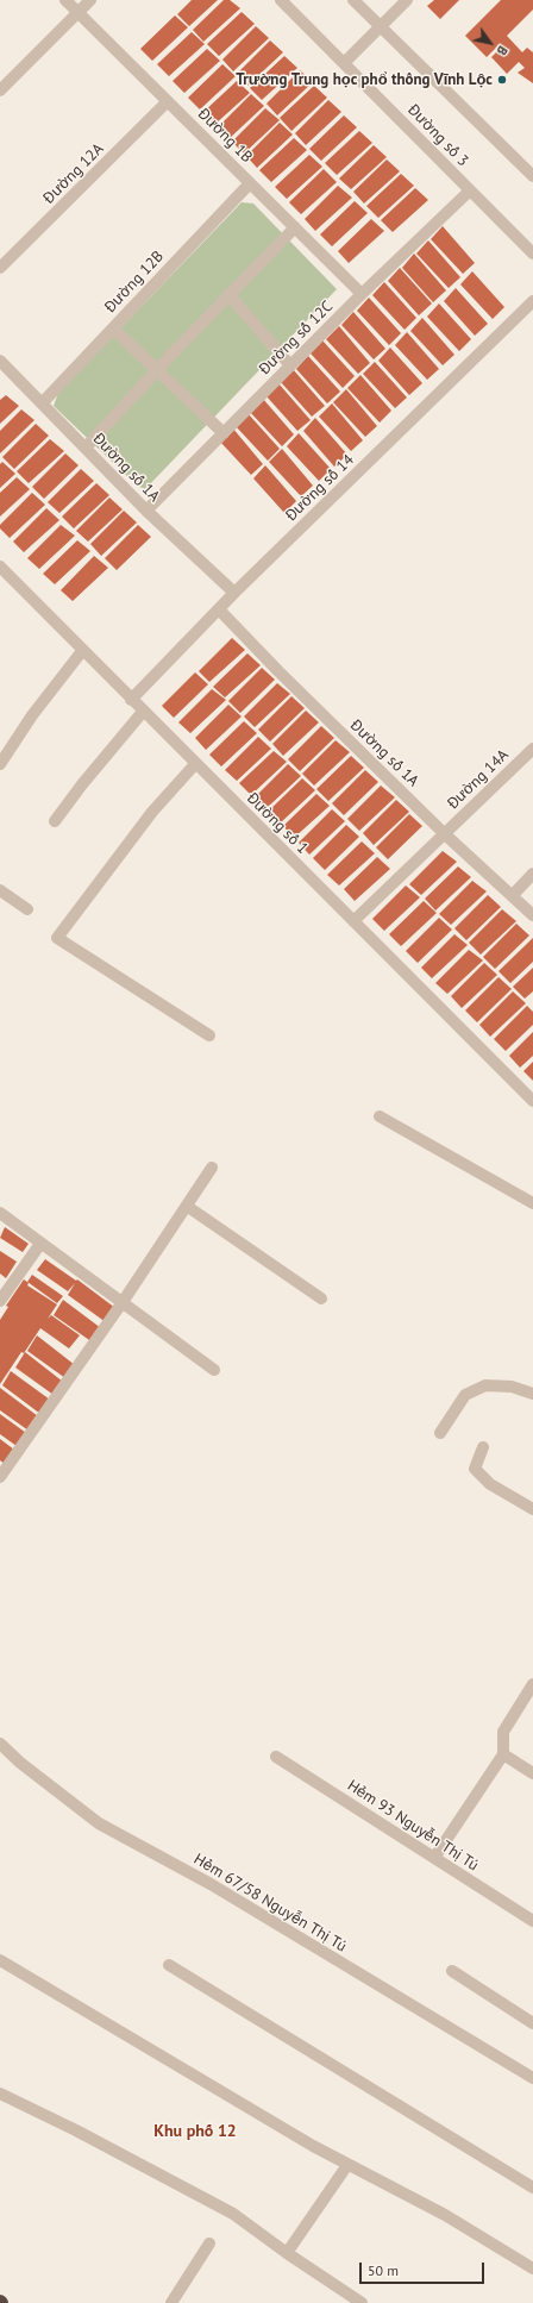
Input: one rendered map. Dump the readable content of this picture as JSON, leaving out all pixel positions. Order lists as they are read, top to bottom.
{
  "streets": {
    "street": [
      "Đường 1B",
      "Đường số 3",
      "Đường 12A",
      "Đường 12B",
      "Đường số 12C",
      "Đường số 1A",
      "Đường số 14",
      "Đường 14A",
      "Đường số 1",
      "Hẻm 93 Nguyễn Thị Tú",
      "Hẻm 67/58 Nguyễn Thị Tú"
    ]
  },
  "crossings": [
    ["Đường 1B", "Đường 12A"],
    ["Đường 1B", "Đường 12B"],
    ["Đường 1B", "Đường số 12C"],
    ["Đường số 3", "Đường số 12C"],
    ["Đường 12B", "Đường số 1A"],
    ["Đường số 12C", "Đường số 1A"],
    ["Đường số 1A", "Đường số 14"],
    ["Đường số 1A", "Đường 14A"],
    ["Đường số 14", "Đường số 1"],
    ["Đường 14A", "Đường số 1"]
  ],
  "districts": ["Khu phố 12"],
  "places": ["Trường Trung học phổ thông Vĩnh Lộc"],
  "scale_bar": "50 m",
  "north": "bottom right"
}
